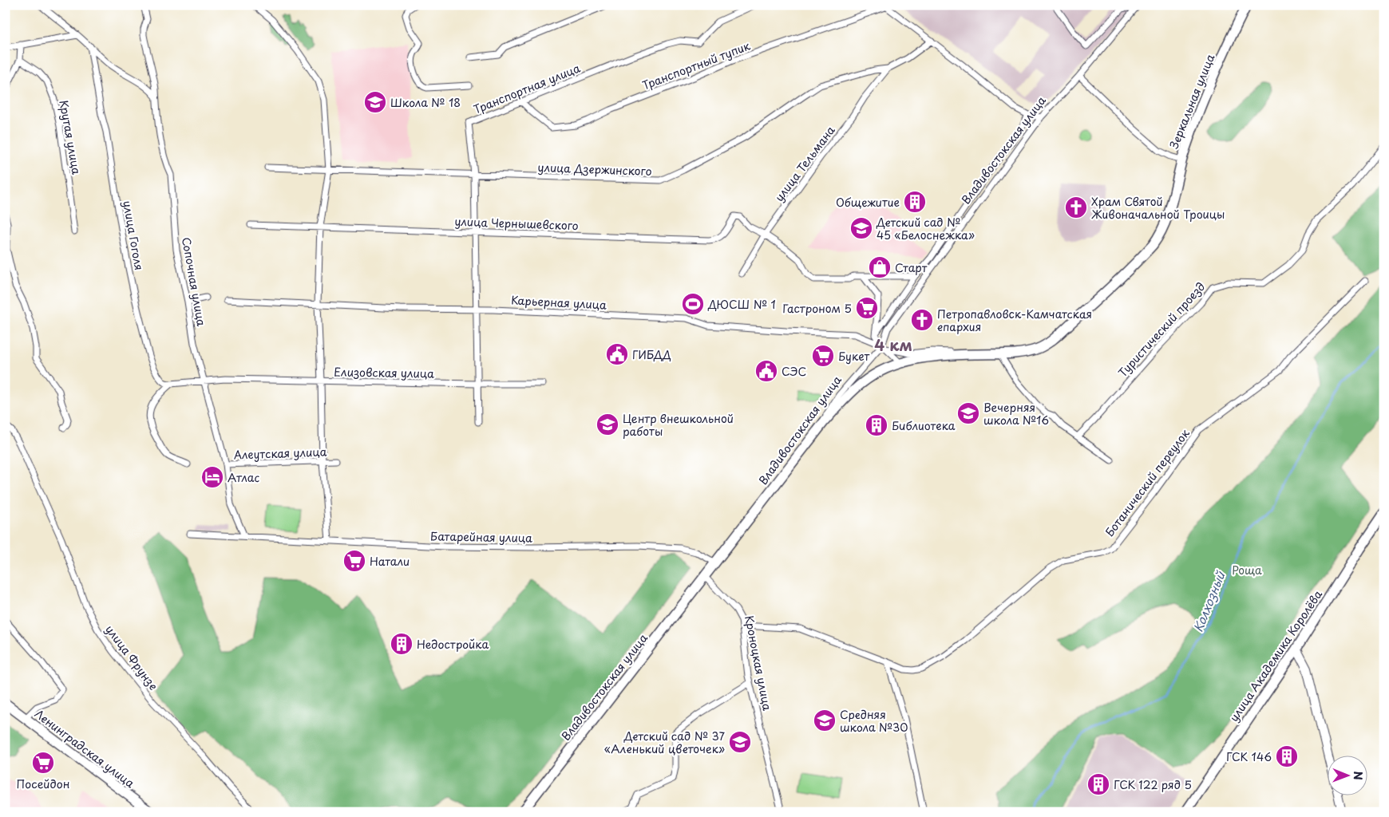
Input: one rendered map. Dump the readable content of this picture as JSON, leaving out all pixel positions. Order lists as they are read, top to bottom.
{
  "streets": {
    "main road": [
      "Зеркальная улица",
      "Владивостокская улица",
      "улица Академика Королёва",
      "Ленинградская улица"
    ],
    "street": [
      "Транспортный тупик",
      "Транспортная улица",
      "Крутая улица",
      "улица Тельмана",
      "улица Дзержинского",
      "улица Чернышевского",
      "улица Гоголя",
      "Сопочная улица",
      "Карьерная улица",
      "Туристический проезд",
      "Елизовская улица",
      "Алеутская улица",
      "Ботанический переулок",
      "Батарейная улица",
      "улица Фрунзе",
      "Кроноцкая улица"
    ]
  },
  "crossings": [
    ["Транспортный тупик", "Транспортная улица"],
    ["Транспортная улица", "улица Дзержинского"],
    ["Транспортная улица", "улица Чернышевского"],
    ["Транспортная улица", "Карьерная улица"],
    ["Транспортная улица", "Елизовская улица"],
    ["Зеркальная улица", "Владивостокская улица"],
    ["Зеркальная улица", "Карьерная улица"],
    ["Владивостокская улица", "Карьерная улица"],
    ["Владивостокская улица", "Батарейная улица"],
    ["Владивостокская улица", "Кроноцкая улица"],
    ["улица Тельмана", "улица Дзержинского"],
    ["улица Тельмана", "улица Чернышевского"],
    ["Сопочная улица", "Елизовская улица"],
    ["Сопочная улица", "Алеутская улица"],
    ["Сопочная улица", "Батарейная улица"],
    ["Ботанический переулок", "Кроноцкая улица"]
  ],
  "districts": ["4 км"],
  "water": ["Колхозный"],
  "parks": ["Роща"],
  "places": {
    "school or university": [
      "Школа № 18",
      "Детский сад № 45 «Белоснежка»",
      "Вечерняя школа №16",
      "Центр внешкольной работы",
      "Средняя школа №30",
      "Детский сад № 37 «Аленький цветочек»"
    ],
    "building": [
      "Общежитие",
      "Библиотека",
      "Недостройка",
      "ГСК 146",
      "ГСК 122 ряд 5"
    ],
    "church": ["Храм Святой Живоначальной Троицы", "Петропавловск-Камчатская епархия"],
    "shop": ["Старт"],
    "sports": ["ДЮСШ № 1"],
    "supermarket": [
      "Гастроном 5",
      "Букет",
      "Натали",
      "Посейдон"
    ],
    "public building": ["ГИБДД", "СЭС"],
    "hotel": ["Атлас"]
  },
  "north": "right"
}
